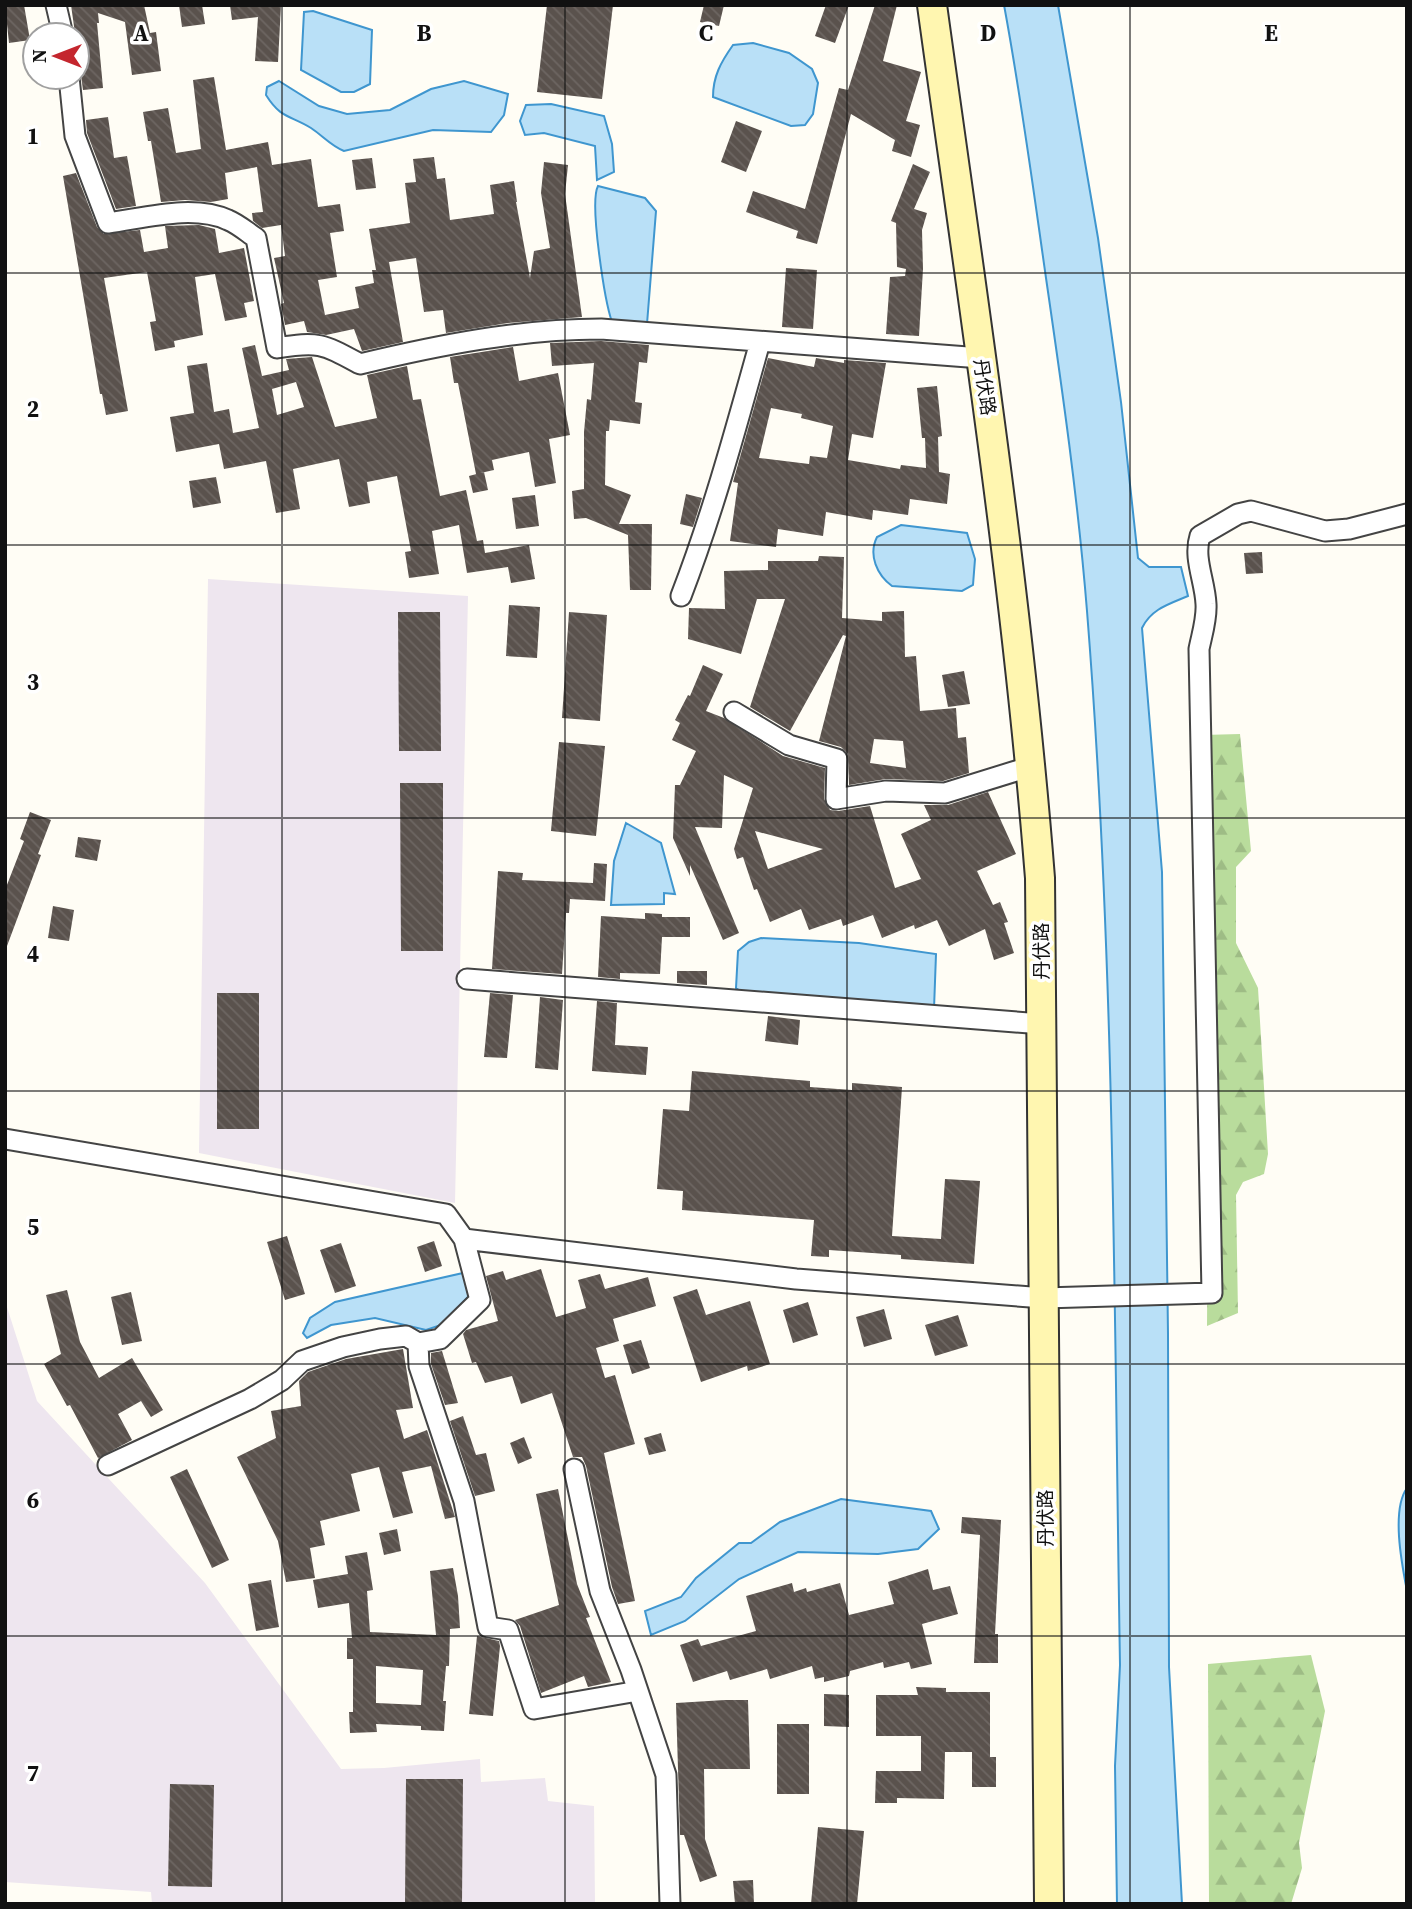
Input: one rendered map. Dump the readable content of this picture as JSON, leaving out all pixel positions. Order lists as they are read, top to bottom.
{
  "streets": {
    "main road": ["丹伏路"]
  },
  "north": "left",
  "grid": {
    "columns": [
      "A",
      "B",
      "C",
      "D",
      "E"
    ],
    "rows": [
      "1",
      "2",
      "3",
      "4",
      "5",
      "6",
      "7"
    ]
  }
}
